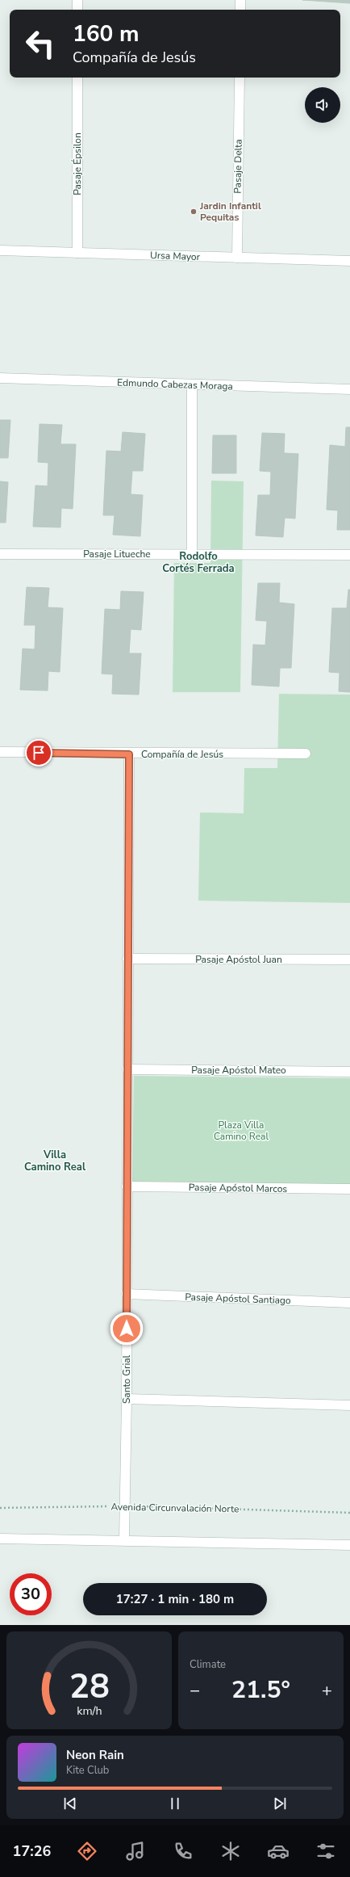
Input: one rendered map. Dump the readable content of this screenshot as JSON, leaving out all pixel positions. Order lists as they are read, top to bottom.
{
  "streets": {
    "street": [
      "Pasaje Épsilon",
      "Pasaje Delta",
      "Ursa Mayor",
      "Edmundo Cabezas Moraga",
      "Pasaje Litueche",
      "Compañía de Jesús",
      "Pasaje Apóstol Juan",
      "Pasaje Apóstol Mateo",
      "Pasaje Apóstol Marcos",
      "Pasaje Apóstol Santiago",
      "Santo Grial"
    ],
    "path": ["Avenida Circunvalación Norte"]
  },
  "crossings": [
    ["Pasaje Épsilon", "Ursa Mayor"],
    ["Pasaje Delta", "Ursa Mayor"],
    ["Compañía de Jesús", "Santo Grial"],
    ["Pasaje Apóstol Juan", "Santo Grial"],
    ["Pasaje Apóstol Mateo", "Santo Grial"],
    ["Pasaje Apóstol Marcos", "Santo Grial"],
    ["Pasaje Apóstol Santiago", "Santo Grial"],
    ["Santo Grial", "Avenida Circunvalación Norte"]
  ],
  "districts": ["Rodolfo Cortés Ferrada", "Villa Camino Real"],
  "parks": ["Plaza Villa Camino Real"],
  "places": ["Jardin Infantil Pequitas"],
  "page": {
    "turn": ["160 m", "Compañía de Jesús"],
    "limit": "30",
    "trip": "17:27 · 1 min · 180 m",
    "tile": "Climate",
    "heat": ["−", "21.5°", "+"],
    "song": ["Neon Rain", "Kite Club"],
    "tabs": "17:26",
    "gauge": ["28", "km/h"]
  }
}
